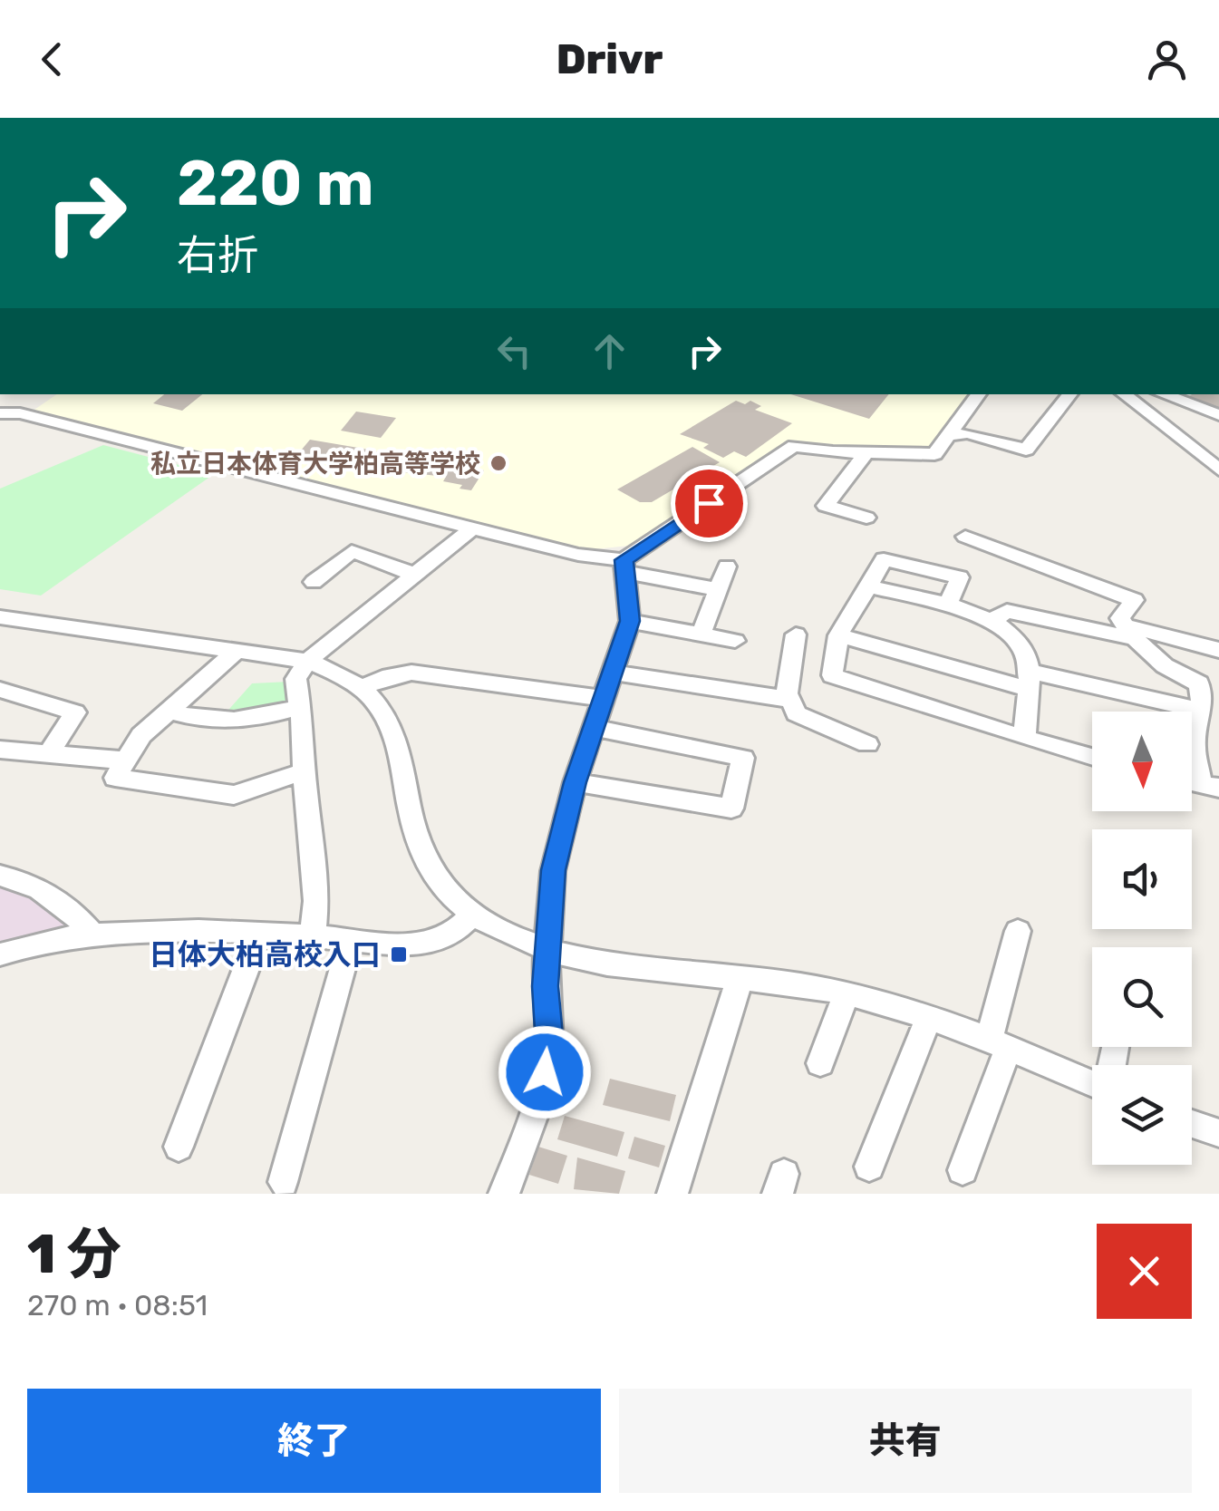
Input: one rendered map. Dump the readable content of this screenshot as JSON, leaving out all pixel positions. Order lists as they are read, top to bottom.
{
  "places": {
    "other": ["私立日本体育大学柏高等学校"],
    "transit": ["日体大柏高校入口"]
  },
  "north": "bottom",
  "page": {
    "header": "Drivr",
    "turn": ["220 m", "右折"],
    "heading": ["1 分", "270 m · 08:51"],
    "buttons": ["終了", "共有"]
  }
}
